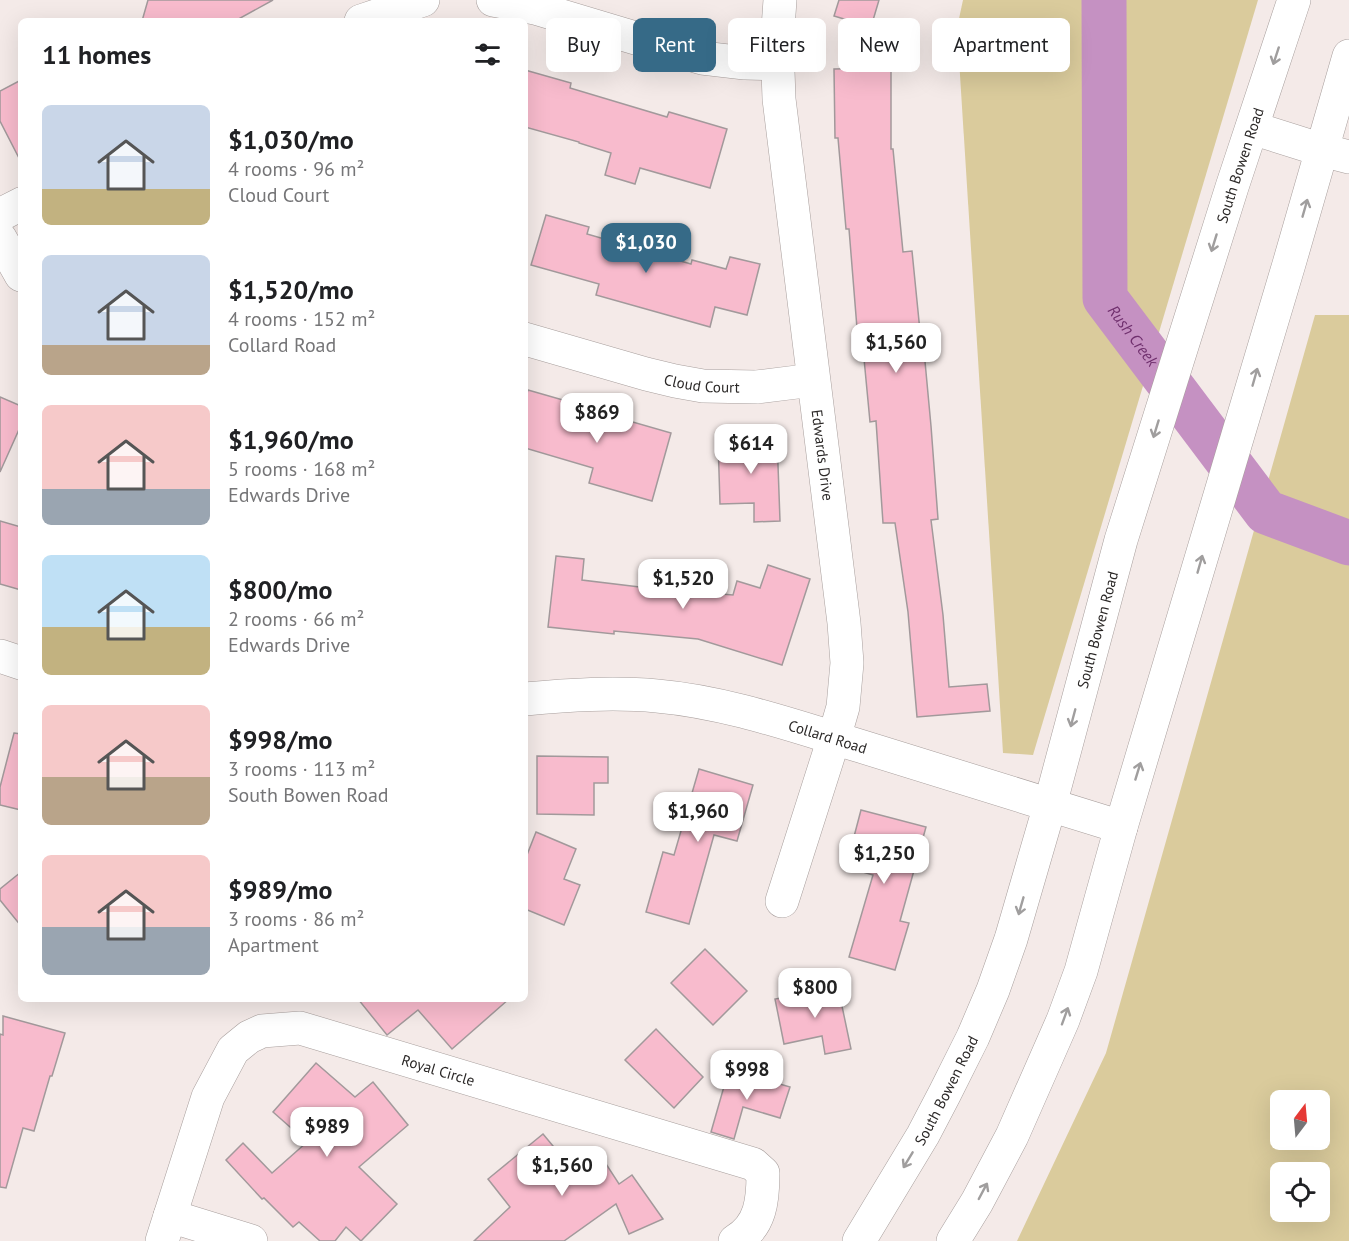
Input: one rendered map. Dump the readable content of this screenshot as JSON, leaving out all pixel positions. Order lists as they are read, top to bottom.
{
  "streets": {
    "main road": [
      "South Bowen Road",
      "Cloud Court",
      "Edwards Drive",
      "Collard Road",
      "Royal Circle"
    ]
  },
  "crossings": [
    ["South Bowen Road", "Collard Road"],
    ["Cloud Court", "Edwards Drive"],
    ["Edwards Drive", "Collard Road"]
  ],
  "water": ["Rush Creek"],
  "north": "top",
  "page": {
    "chip": [
      "Buy",
      "Rent",
      "Filters",
      "New",
      "Apartment"
    ],
    "heading": "11 homes",
    "list": [
      {
        "name": "$1,030/mo",
        "note": "4 rooms · 96 m² · Cloud Court"
      },
      {
        "name": "$1,520/mo",
        "note": "4 rooms · 152 m² · Collard Road"
      },
      {
        "name": "$1,960/mo",
        "note": "5 rooms · 168 m² · Edwards Drive"
      },
      {
        "name": "$800/mo",
        "note": "2 rooms · 66 m² · Edwards Drive"
      },
      {
        "name": "$998/mo",
        "note": "3 rooms · 113 m² · South Bowen Road"
      },
      {
        "name": "$989/mo",
        "note": "3 rooms · 86 m² · Apartment"
      }
    ],
    "price": [
      "$1,030",
      "$1,560",
      "$869",
      "$614",
      "$1,520",
      "$1,960",
      "$1,250",
      "$800",
      "$998",
      "$989",
      "$1,560"
    ]
  }
}
